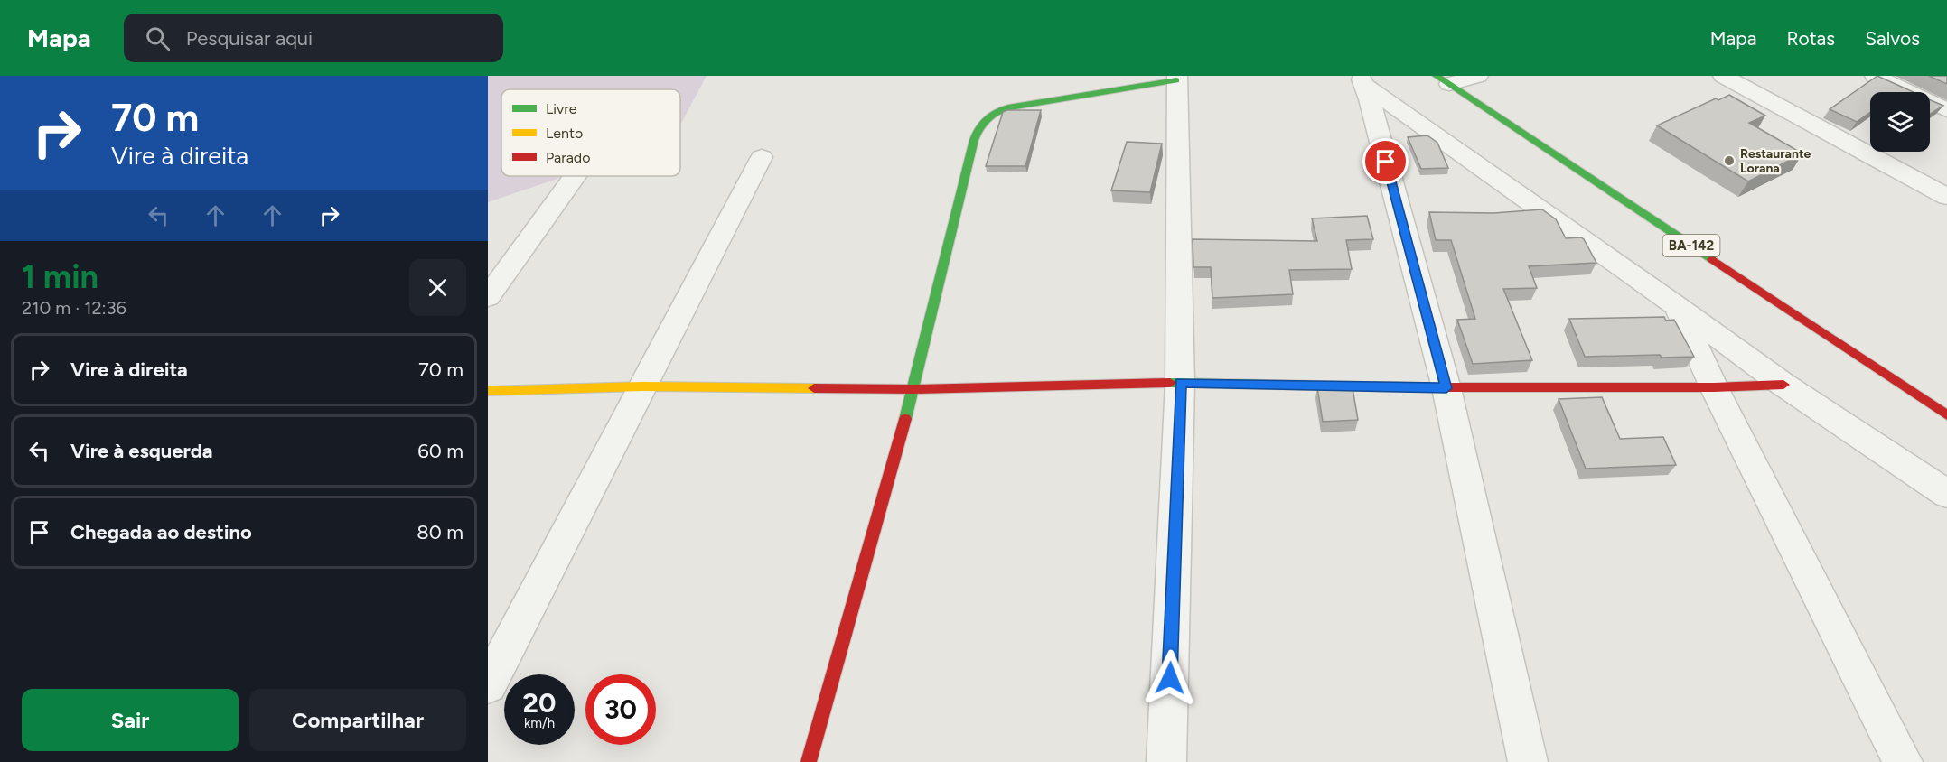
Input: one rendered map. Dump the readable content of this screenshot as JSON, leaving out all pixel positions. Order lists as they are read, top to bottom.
{
  "streets": {
    "street": ["BA-142"]
  },
  "places": ["Restaurante Lorana"],
  "legend": ["Livre", "Lento", "Parado"],
  "page": {
    "header": "Mapa",
    "search": "Pesquisar aqui",
    "nav": ["Mapa", "Rotas", "Salvos"],
    "turn": ["70 m", "Vire à direita"],
    "heading": ["1 min", "210 m · 12:36"],
    "list": [
      {
        "name": "Vire à direita",
        "value": "70 m"
      },
      {
        "name": "Vire à esquerda",
        "value": "60 m"
      },
      {
        "name": "Chegada ao destino",
        "value": "80 m"
      }
    ],
    "speed": "20 km/h",
    "limit": "30",
    "buttons": ["Sair", "Compartilhar"]
  }
}
